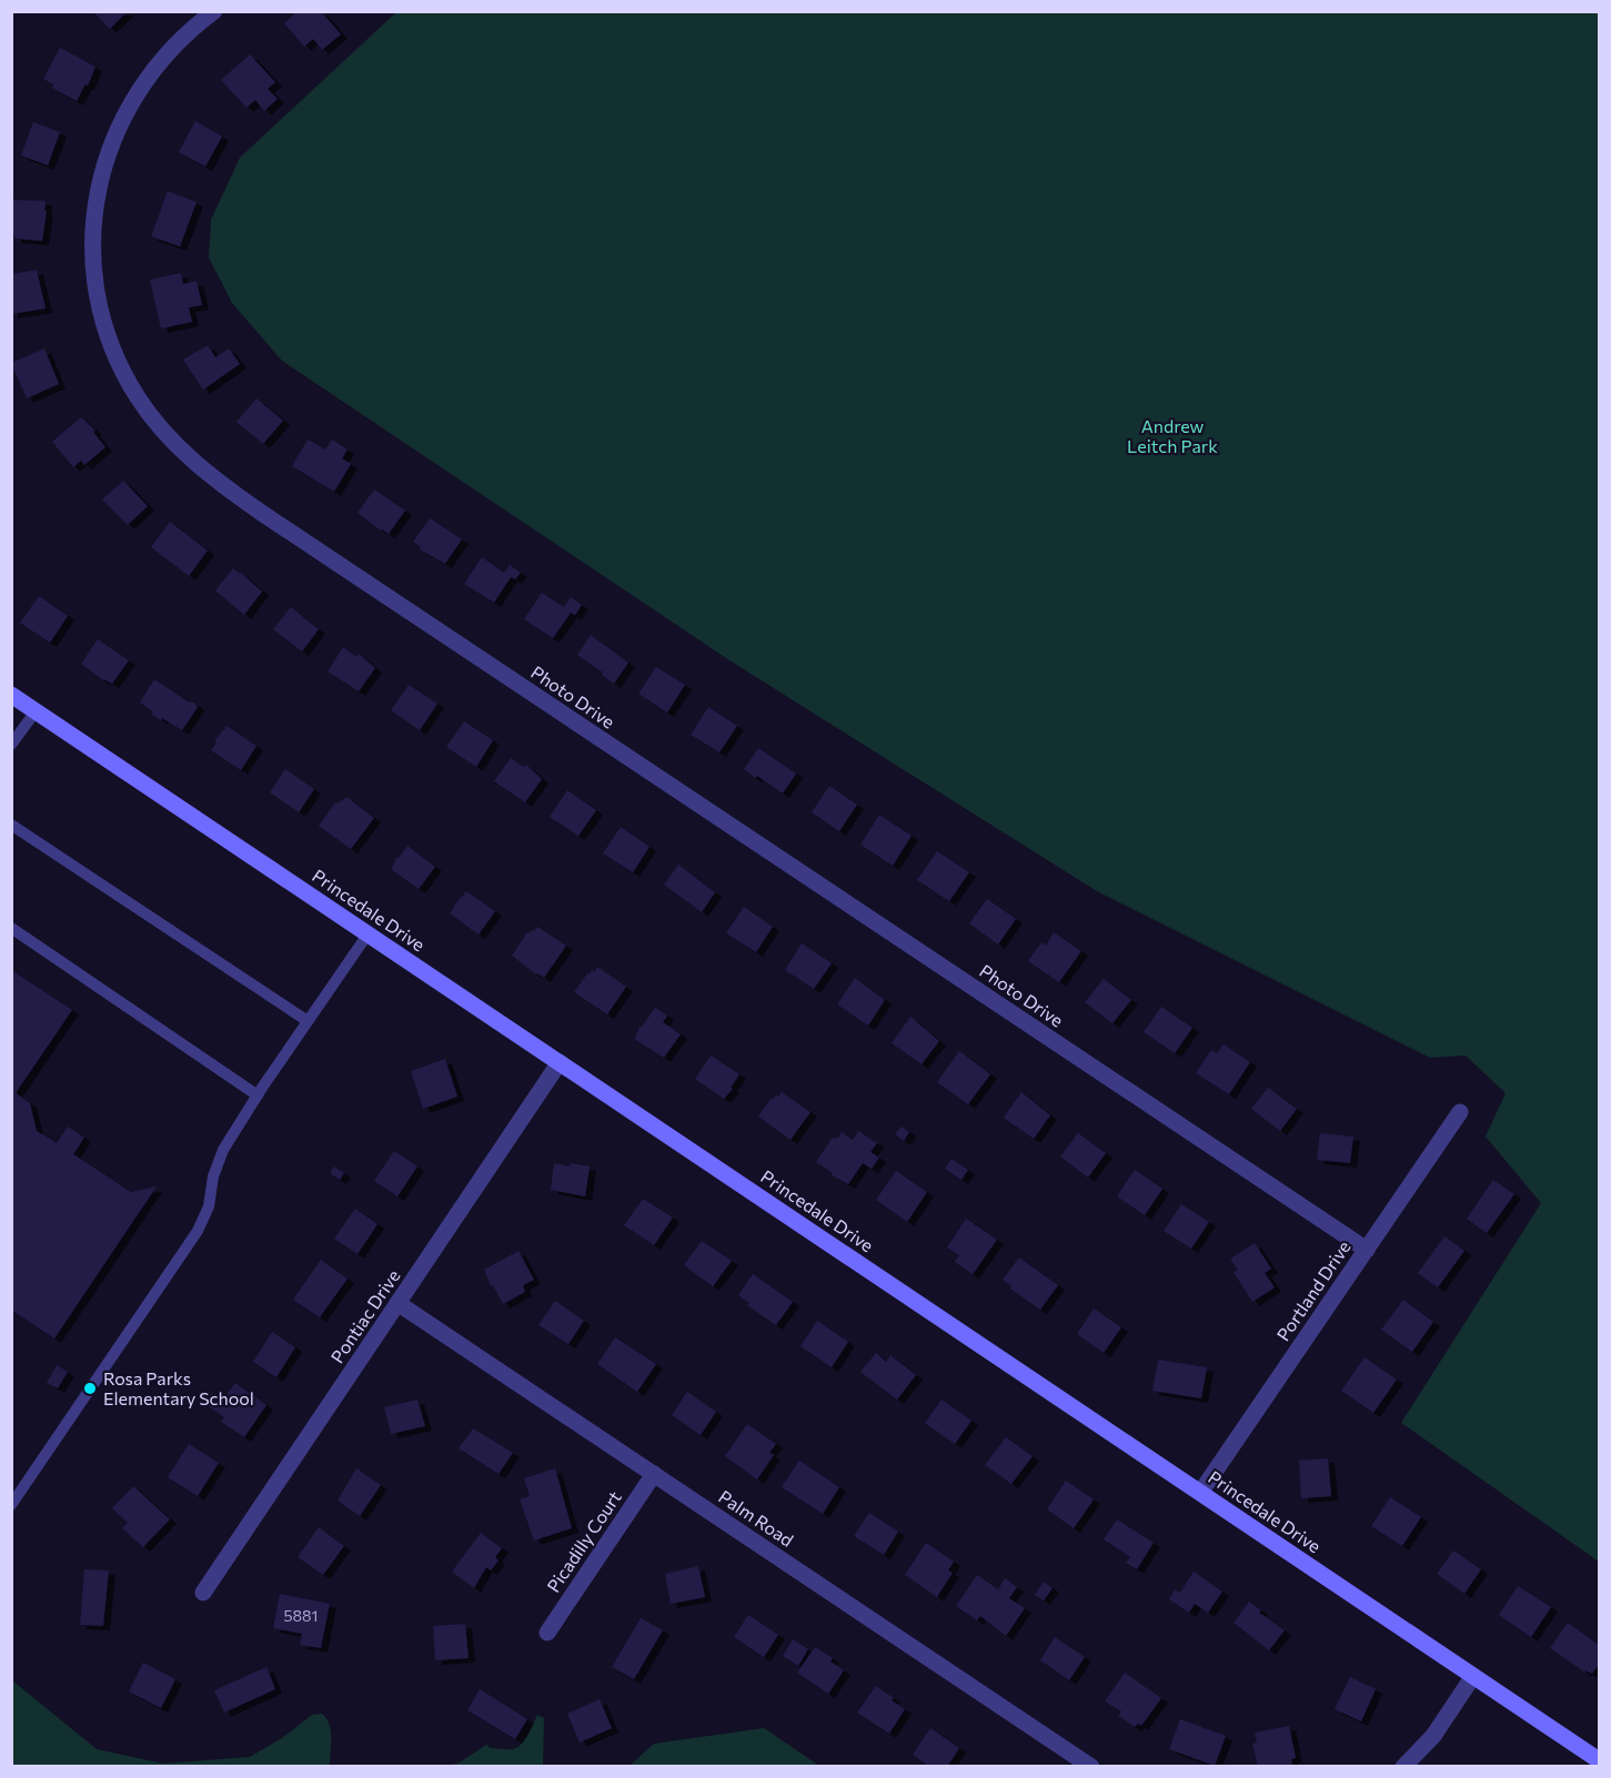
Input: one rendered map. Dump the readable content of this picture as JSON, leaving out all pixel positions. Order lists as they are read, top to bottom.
{
  "streets": {
    "street": [
      "Photo Drive",
      "Princedale Drive",
      "Portland Drive",
      "Pontiac Drive",
      "Palm Road",
      "Picadilly Court"
    ]
  },
  "crossings": [
    ["Photo Drive", "Portland Drive"],
    ["Princedale Drive", "Portland Drive"],
    ["Princedale Drive", "Pontiac Drive"],
    ["Pontiac Drive", "Palm Road"],
    ["Palm Road", "Picadilly Court"]
  ],
  "parks": ["Andrew Leitch Park"],
  "places": ["Rosa Parks Elementary School"],
  "house_numbers": ["5881"]
}
